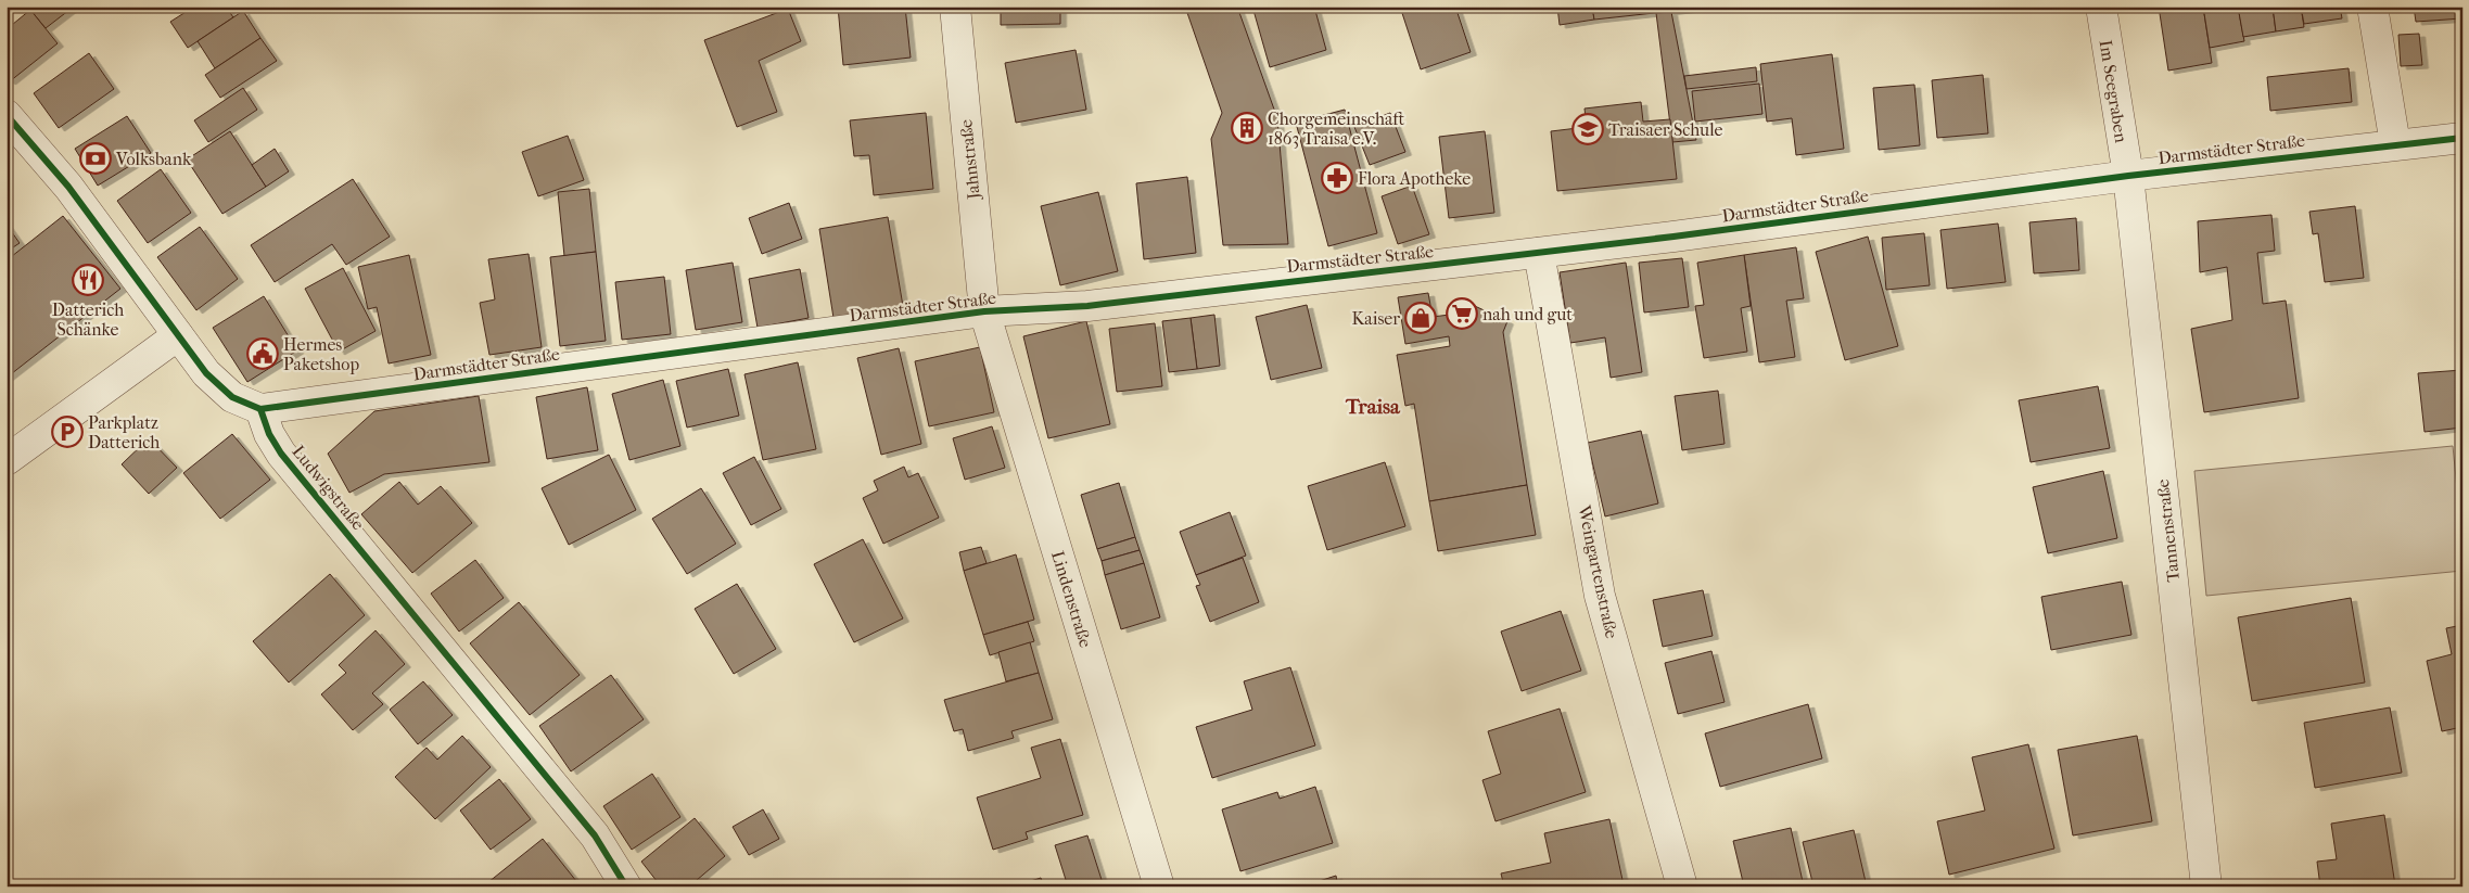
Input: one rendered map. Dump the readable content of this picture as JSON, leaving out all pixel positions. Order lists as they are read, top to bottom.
{
  "streets": {
    "street": [
      "Im Seegraben",
      "Darmstädter Straße",
      "Jahnstraße",
      "Ludwigstraße",
      "Tannenstraße",
      "Weingartenstraße",
      "Lindenstraße"
    ]
  },
  "crossings": [
    ["Im Seegraben", "Darmstädter Straße"],
    ["Im Seegraben", "Tannenstraße"],
    ["Darmstädter Straße", "Jahnstraße"],
    ["Darmstädter Straße", "Ludwigstraße"],
    ["Darmstädter Straße", "Tannenstraße"],
    ["Darmstädter Straße", "Weingartenstraße"],
    ["Darmstädter Straße", "Lindenstraße"],
    ["Jahnstraße", "Lindenstraße"]
  ],
  "districts": ["Traisa"],
  "places": {
    "building": ["Chorgemeinschaft 1863 Traisa e.V."],
    "school or university": ["Traisaer Schule"],
    "bank": ["Volksbank"],
    "pharmacy": ["Flora Apotheke"],
    "restaurant": ["Datterich Schänke"],
    "supermarket": ["nah und gut"],
    "shop": ["Kaiser"],
    "public building": ["Hermes Paketshop"],
    "parking": ["Parkplatz Datterich"]
  }
}
